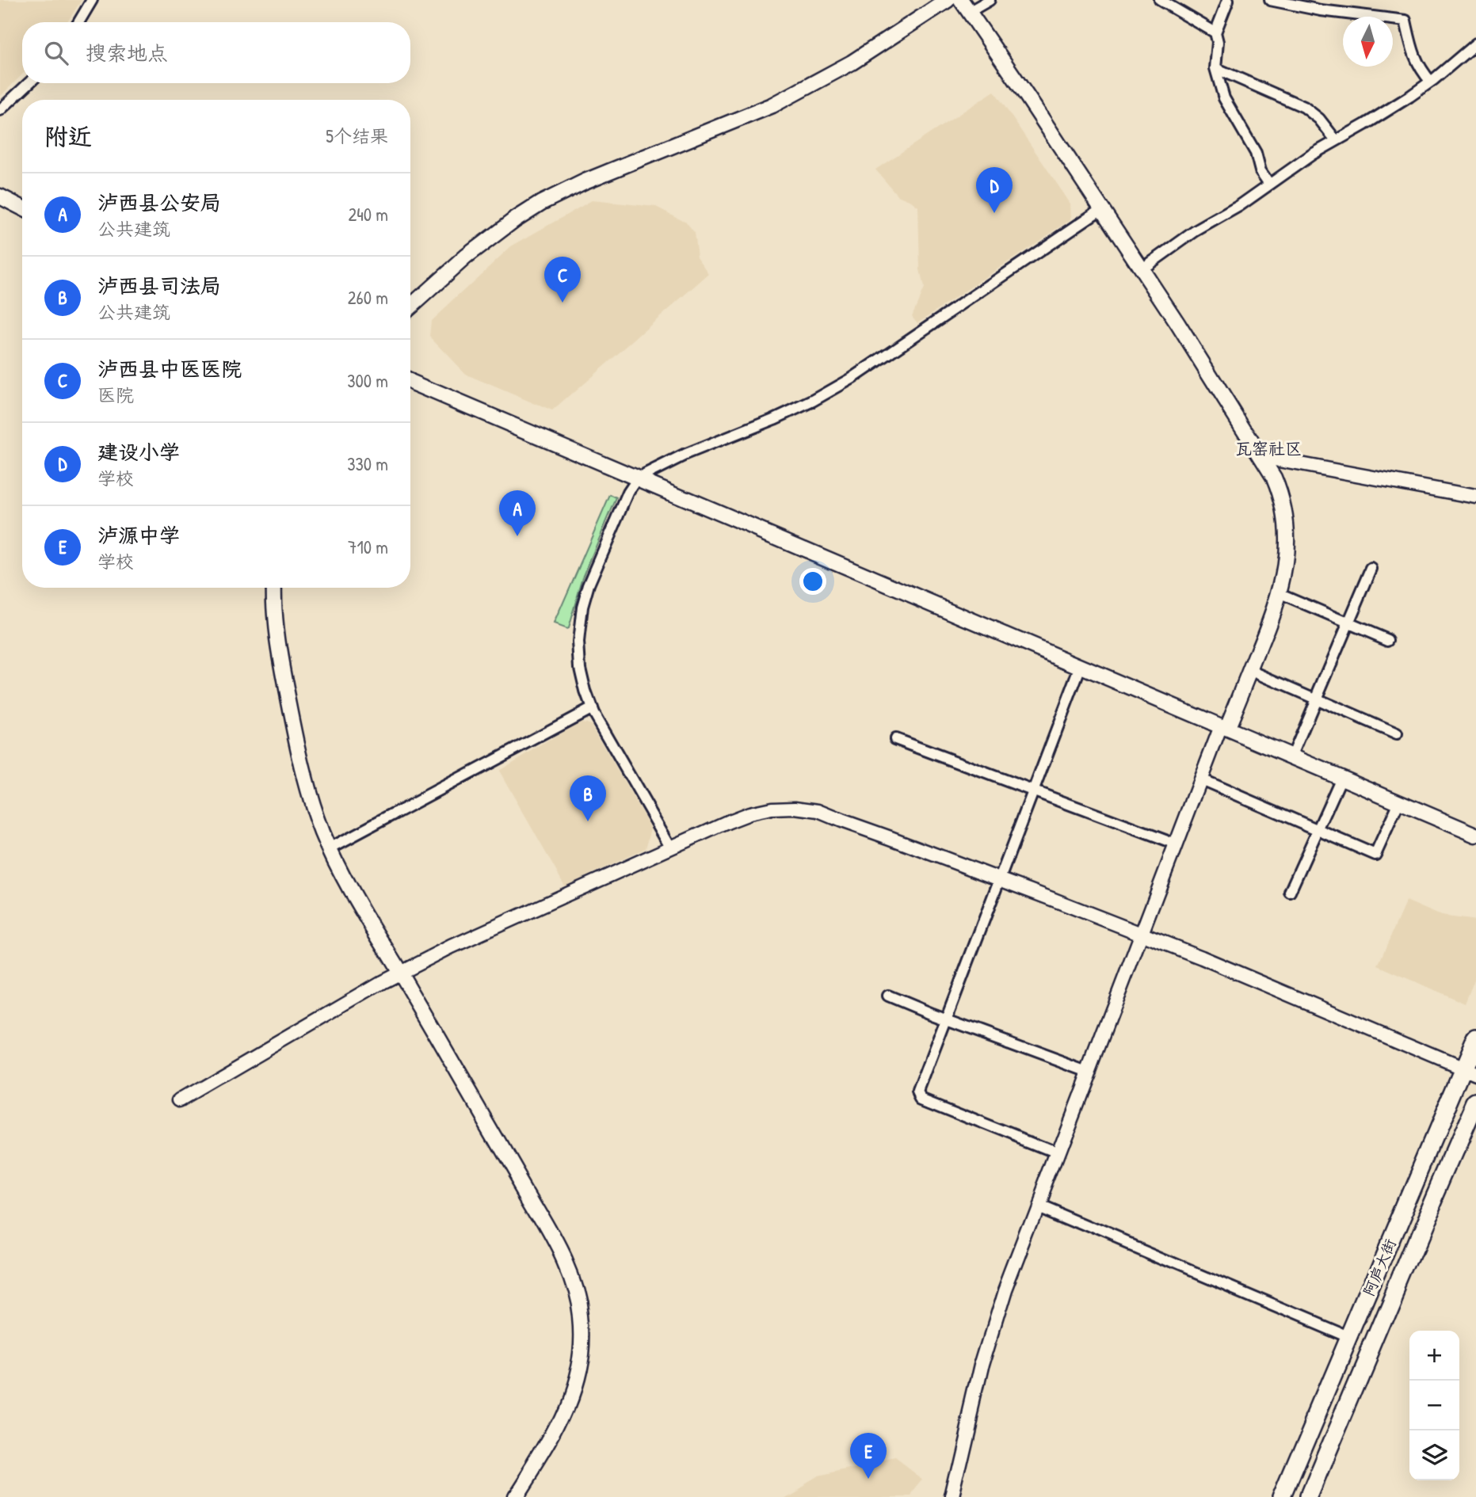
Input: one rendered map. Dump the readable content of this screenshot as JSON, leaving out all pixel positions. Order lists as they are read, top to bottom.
{
  "streets": {
    "highway": ["阿庐大街"]
  },
  "districts": ["瓦窑社区"],
  "north": "bottom",
  "page": {
    "search": "搜索地点",
    "heading": ["附近", "5个结果"],
    "pins": [
      "D",
      "C",
      "A",
      "B",
      "E"
    ],
    "list": [
      {
        "mark": "A",
        "name": "泸西县公安局",
        "note": "公共建筑",
        "value": "240 m"
      },
      {
        "mark": "B",
        "name": "泸西县司法局",
        "note": "公共建筑",
        "value": "260 m"
      },
      {
        "mark": "C",
        "name": "泸西县中医医院",
        "note": "医院",
        "value": "300 m"
      },
      {
        "mark": "D",
        "name": "建设小学",
        "note": "学校",
        "value": "330 m"
      },
      {
        "mark": "E",
        "name": "泸源中学",
        "note": "学校",
        "value": "710 m"
      }
    ],
    "map_buttons": ["+", "−"]
  }
}
